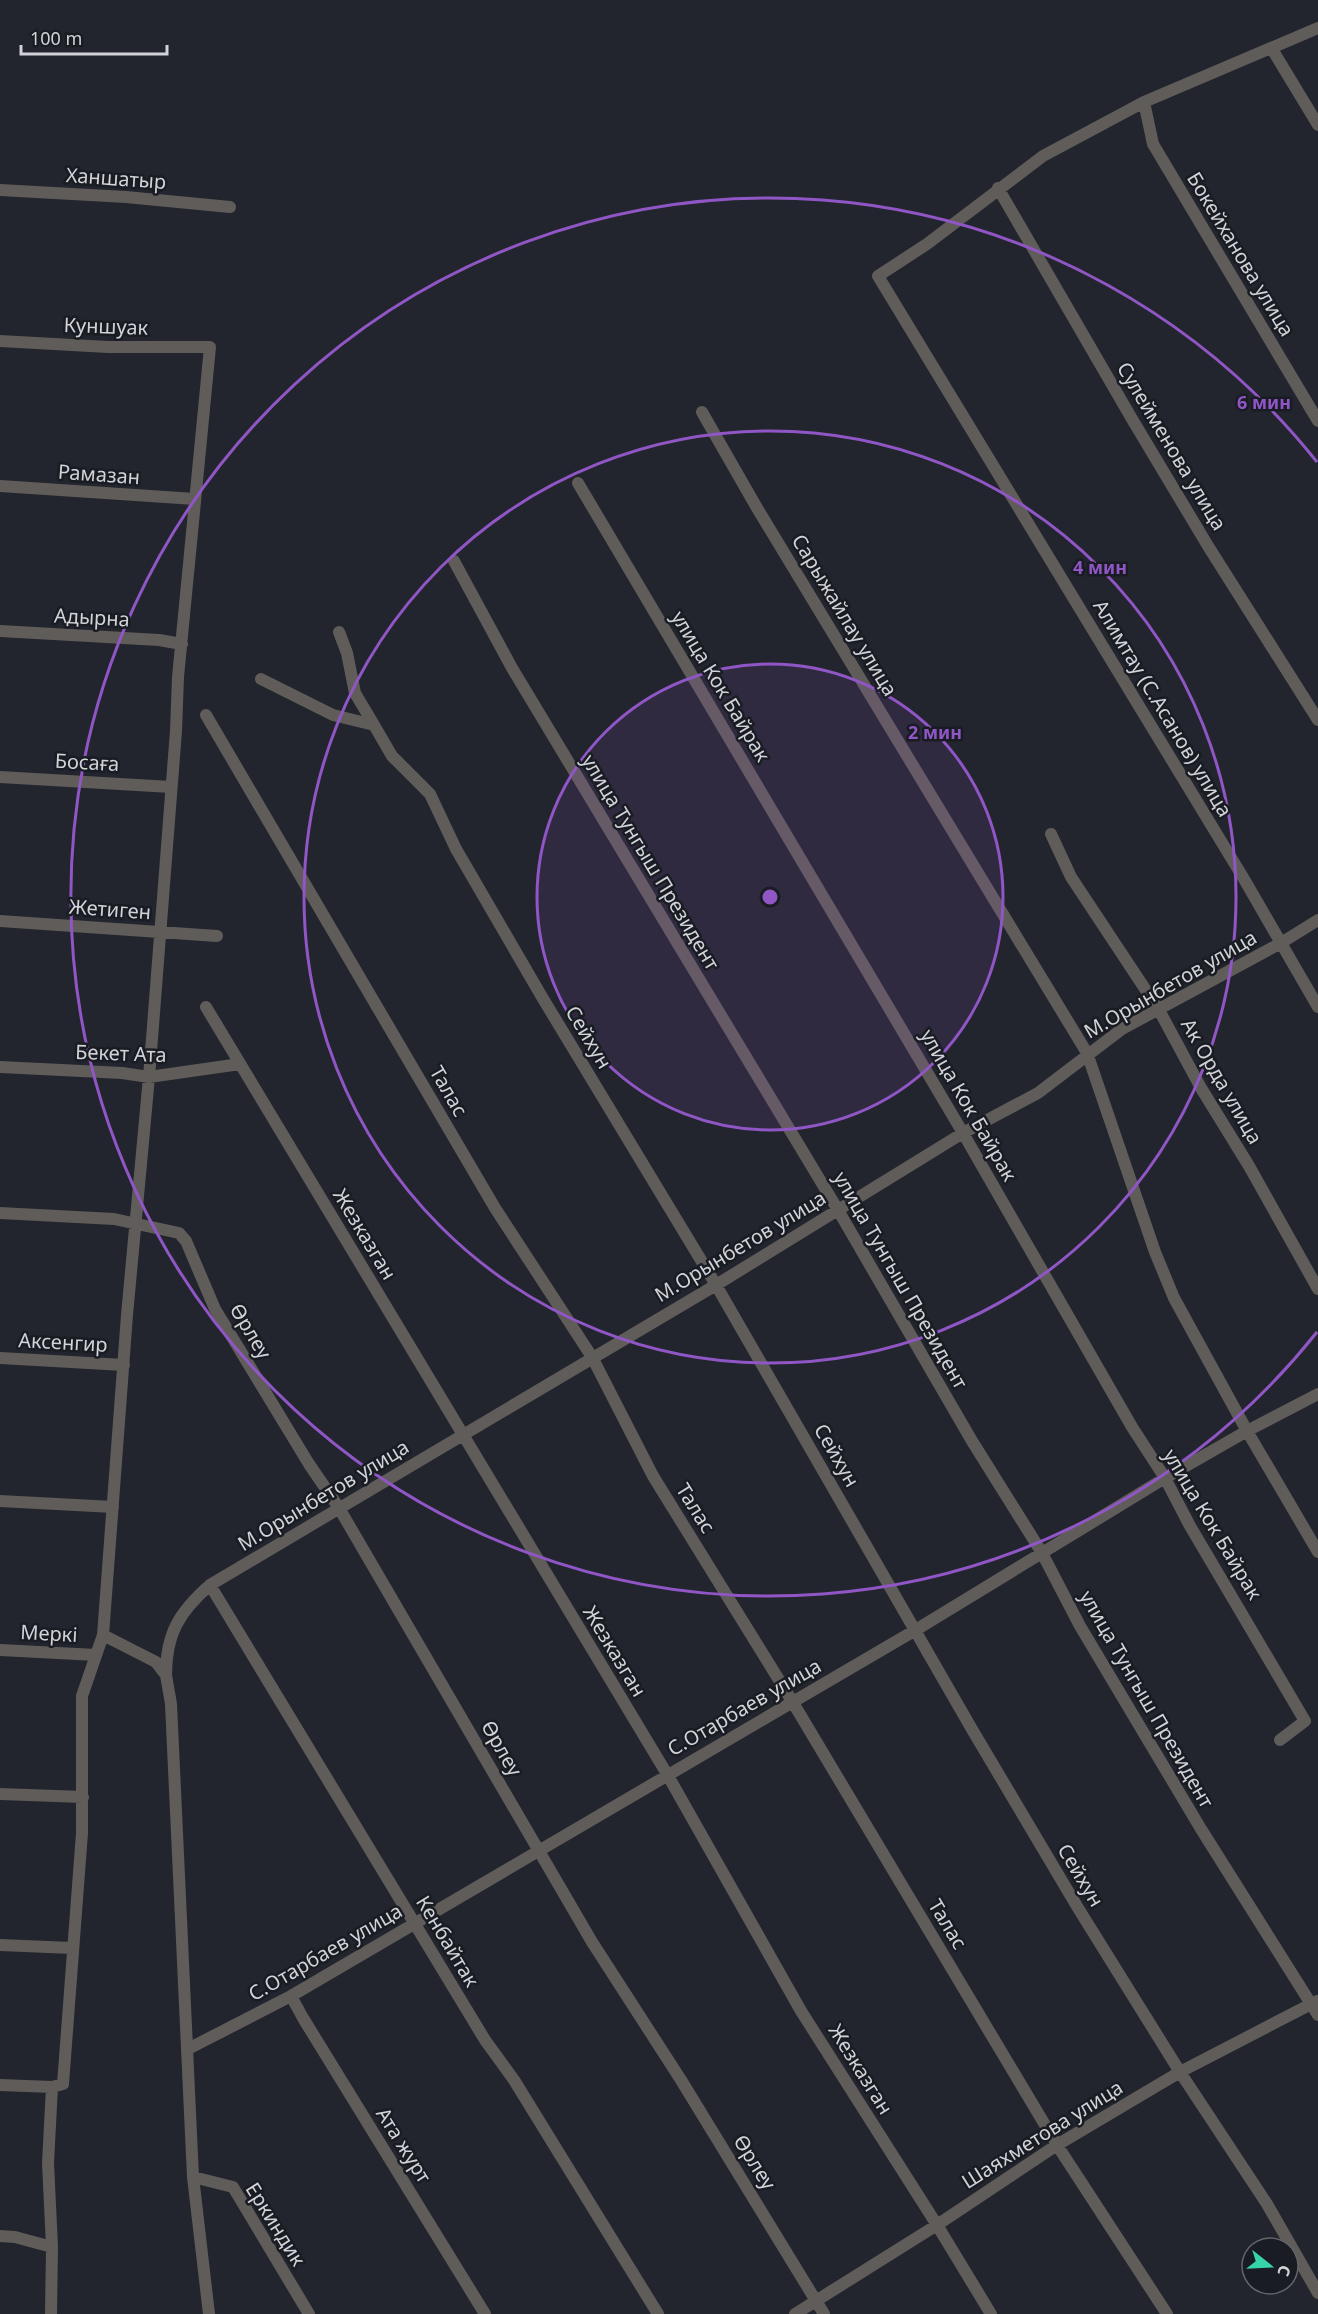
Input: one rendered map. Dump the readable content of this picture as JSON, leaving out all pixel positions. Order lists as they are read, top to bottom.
{
  "streets": {
    "street": [
      "Ханшатыр",
      "Бокейханова улица",
      "Куншуак",
      "Сулейменова улица",
      "Рамазан",
      "Сарыжайлау улица",
      "Адырна",
      "улица Кок Байрак",
      "Алимтау (С.Асанов) улица",
      "Босаға",
      "улица Тунгыш Президент",
      "Жетиген",
      "М.Орынбетов улица",
      "Сейхун",
      "Бекет Ата",
      "Ак Орда улица",
      "Талас",
      "Жезказган",
      "Өрлеу",
      "Аксенгир",
      "Меркі",
      "С.Отарбаев улица",
      "Кенбайтак",
      "Шаяхметова улица",
      "Ата журт",
      "Еркиндик"
    ]
  },
  "crossings": [
    ["Куншуак", "Рамазан"],
    ["Сулейменова улица", "Алимтау (С.Асанов) улица"],
    ["Сарыжайлау улица", "М.Орынбетов улица"],
    ["Сарыжайлау улица", "С.Отарбаев улица"],
    ["улица Кок Байрак", "М.Орынбетов улица"],
    ["улица Кок Байрак", "С.Отарбаев улица"],
    ["Алимтау (С.Асанов) улица", "М.Орынбетов улица"],
    ["улица Тунгыш Президент", "М.Орынбетов улица"],
    ["улица Тунгыш Президент", "С.Отарбаев улица"],
    ["улица Тунгыш Президент", "Шаяхметова улица"],
    ["М.Орынбетов улица", "Сейхун"],
    ["М.Орынбетов улица", "Ак Орда улица"],
    ["М.Орынбетов улица", "Талас"],
    ["М.Орынбетов улица", "Жезказган"],
    ["М.Орынбетов улица", "Өрлеу"],
    ["М.Орынбетов улица", "С.Отарбаев улица"],
    ["М.Орынбетов улица", "Кенбайтак"],
    ["М.Орынбетов улица", "Еркиндик"],
    ["Сейхун", "С.Отарбаев улица"],
    ["Сейхун", "Шаяхметова улица"],
    ["Бекет Ата", "Жезказган"],
    ["Талас", "С.Отарбаев улица"],
    ["Талас", "Шаяхметова улица"],
    ["Жезказган", "С.Отарбаев улица"],
    ["Жезказган", "Шаяхметова улица"],
    ["Өрлеу", "С.Отарбаев улица"],
    ["Өрлеу", "Шаяхметова улица"],
    ["С.Отарбаев улица", "Кенбайтак"],
    ["С.Отарбаев улица", "Ата журт"]
  ],
  "scale_bar": "100 m",
  "north": "right",
  "rings": ["6 мин", "4 мин", "2 мин"]
}
